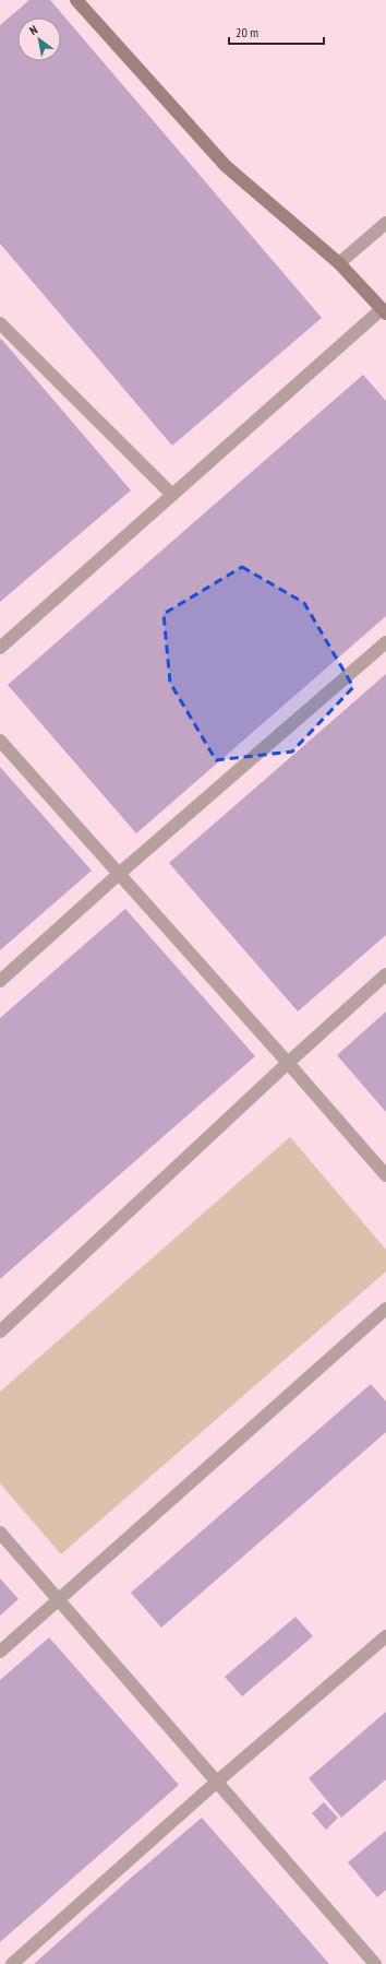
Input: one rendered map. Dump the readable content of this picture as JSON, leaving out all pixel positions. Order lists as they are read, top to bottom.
{
  "scale_bar": "20 m",
  "north": "top left"
}
